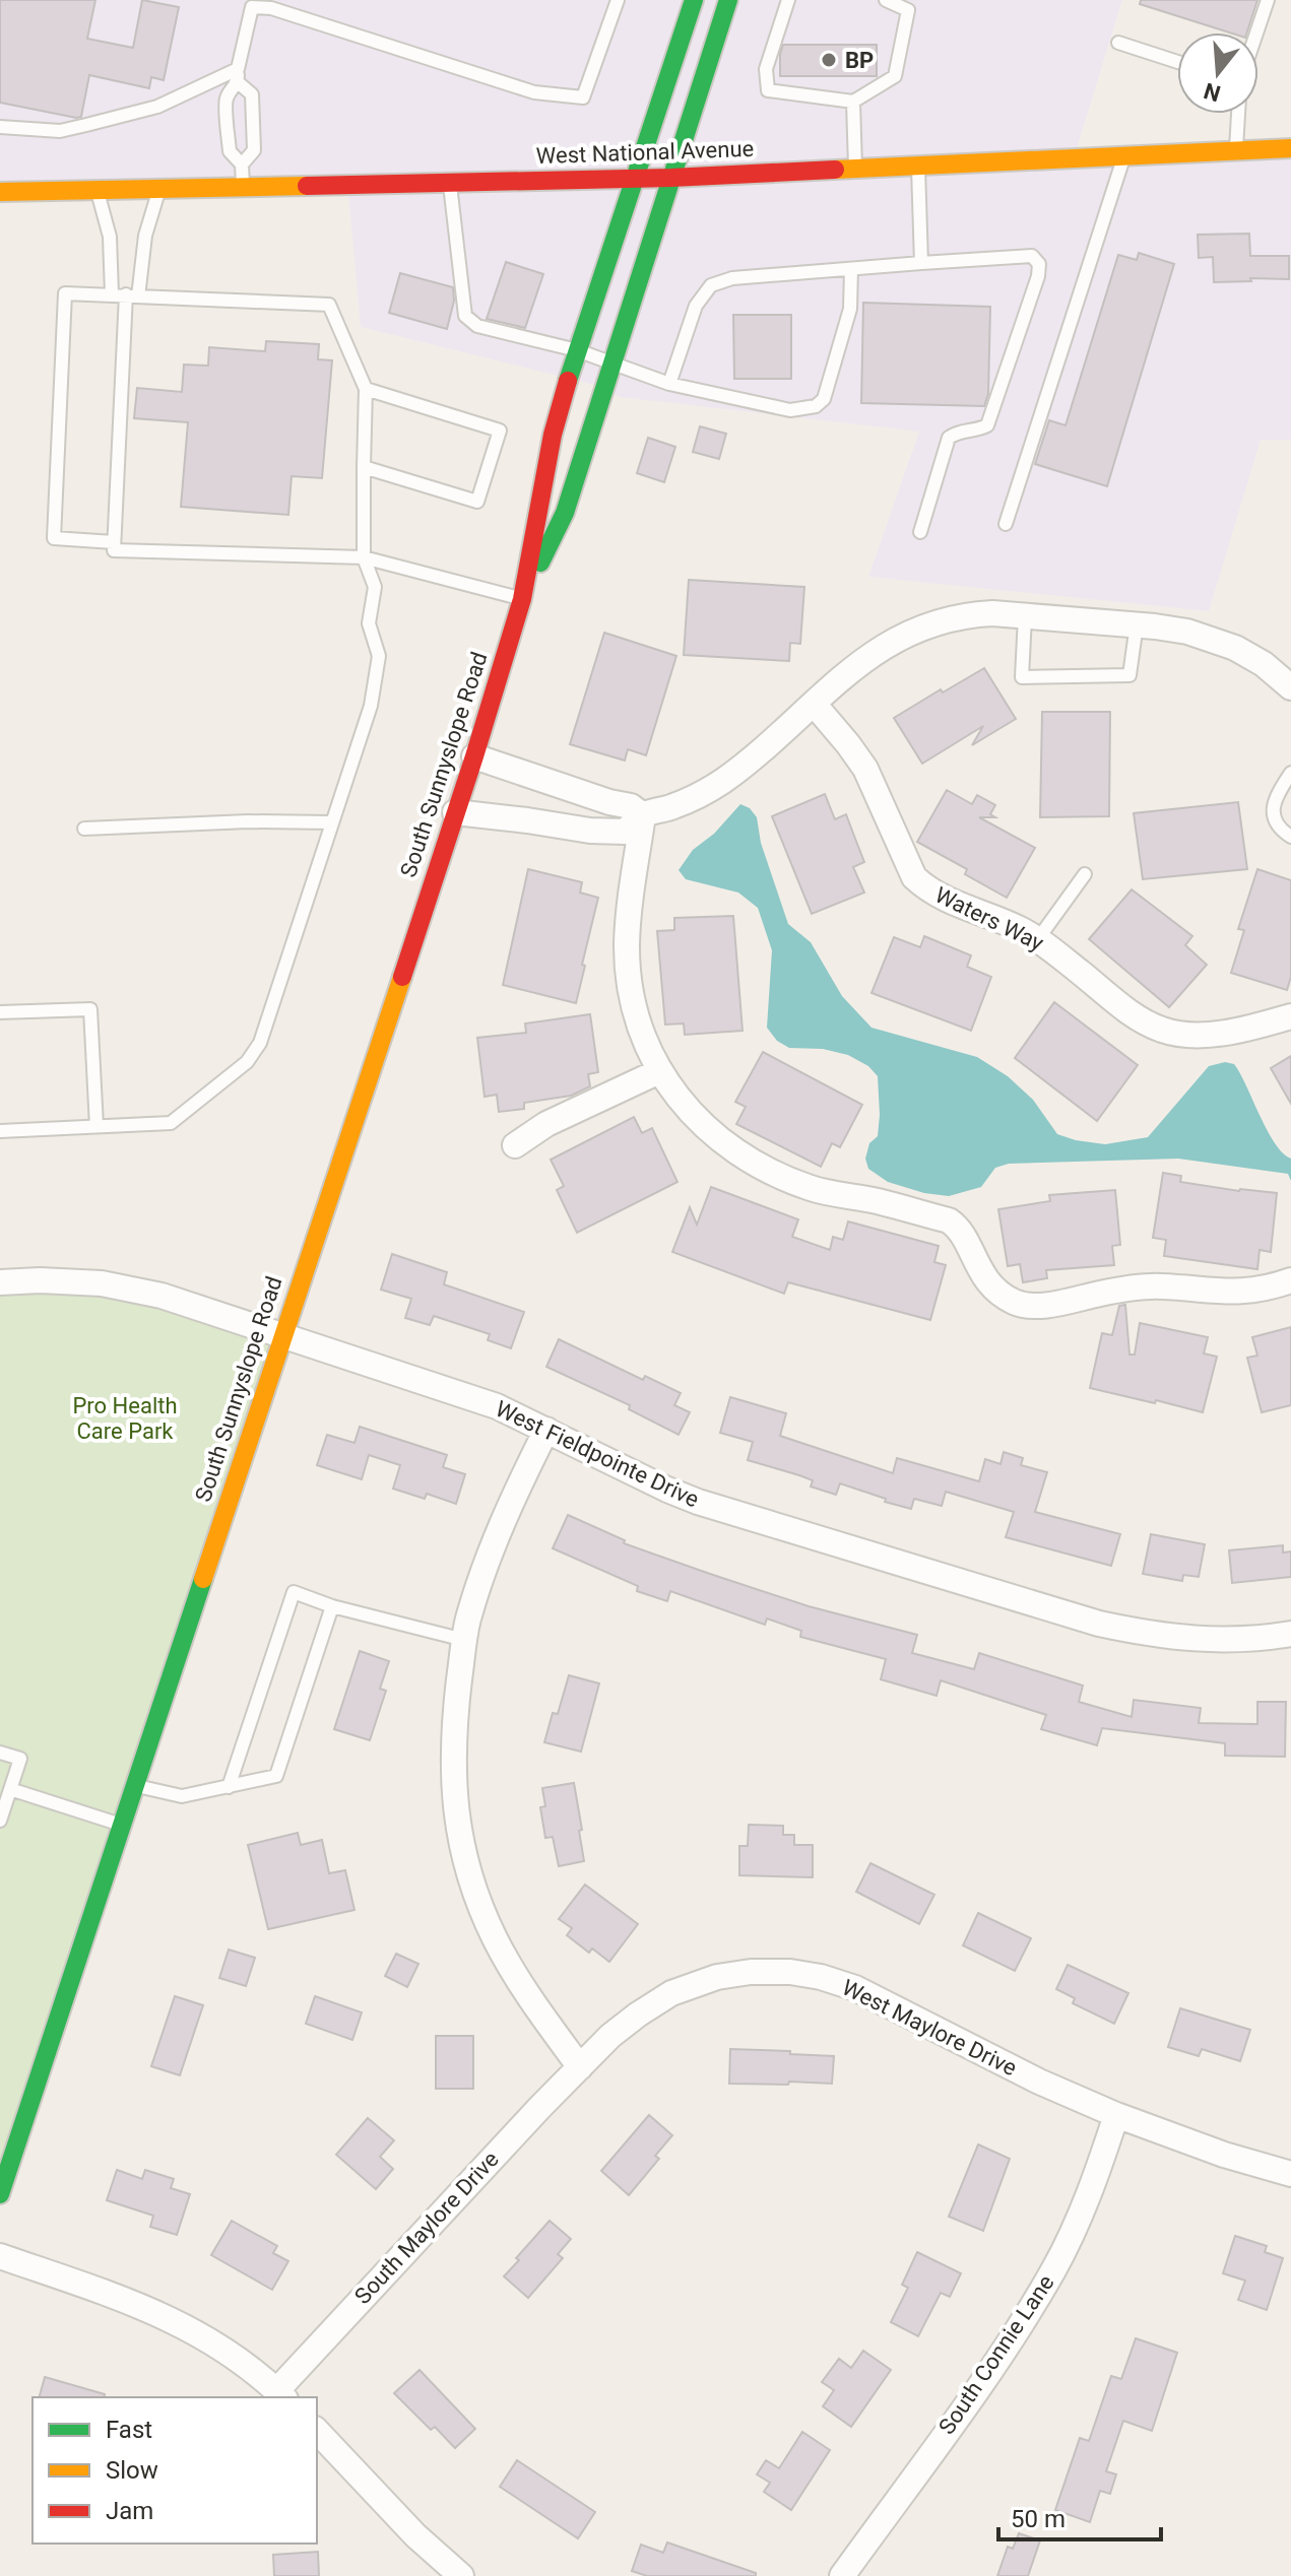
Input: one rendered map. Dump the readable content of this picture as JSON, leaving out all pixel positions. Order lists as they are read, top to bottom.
{
  "streets": {
    "street": [
      "West National Avenue",
      "South Sunnyslope Road",
      "Waters Way",
      "West Fieldpointe Drive",
      "West Maylore Drive",
      "South Maylore Drive",
      "South Connie Lane"
    ]
  },
  "crossings": [
    ["West National Avenue", "South Sunnyslope Road"],
    ["South Sunnyslope Road", "West Fieldpointe Drive"],
    ["West Maylore Drive", "South Maylore Drive"],
    ["West Maylore Drive", "South Connie Lane"]
  ],
  "parks": ["Pro Health Care Park"],
  "places": ["BP"],
  "legend": ["Fast", "Slow", "Jam"],
  "scale_bar": "50 m",
  "north": "bottom"
}
